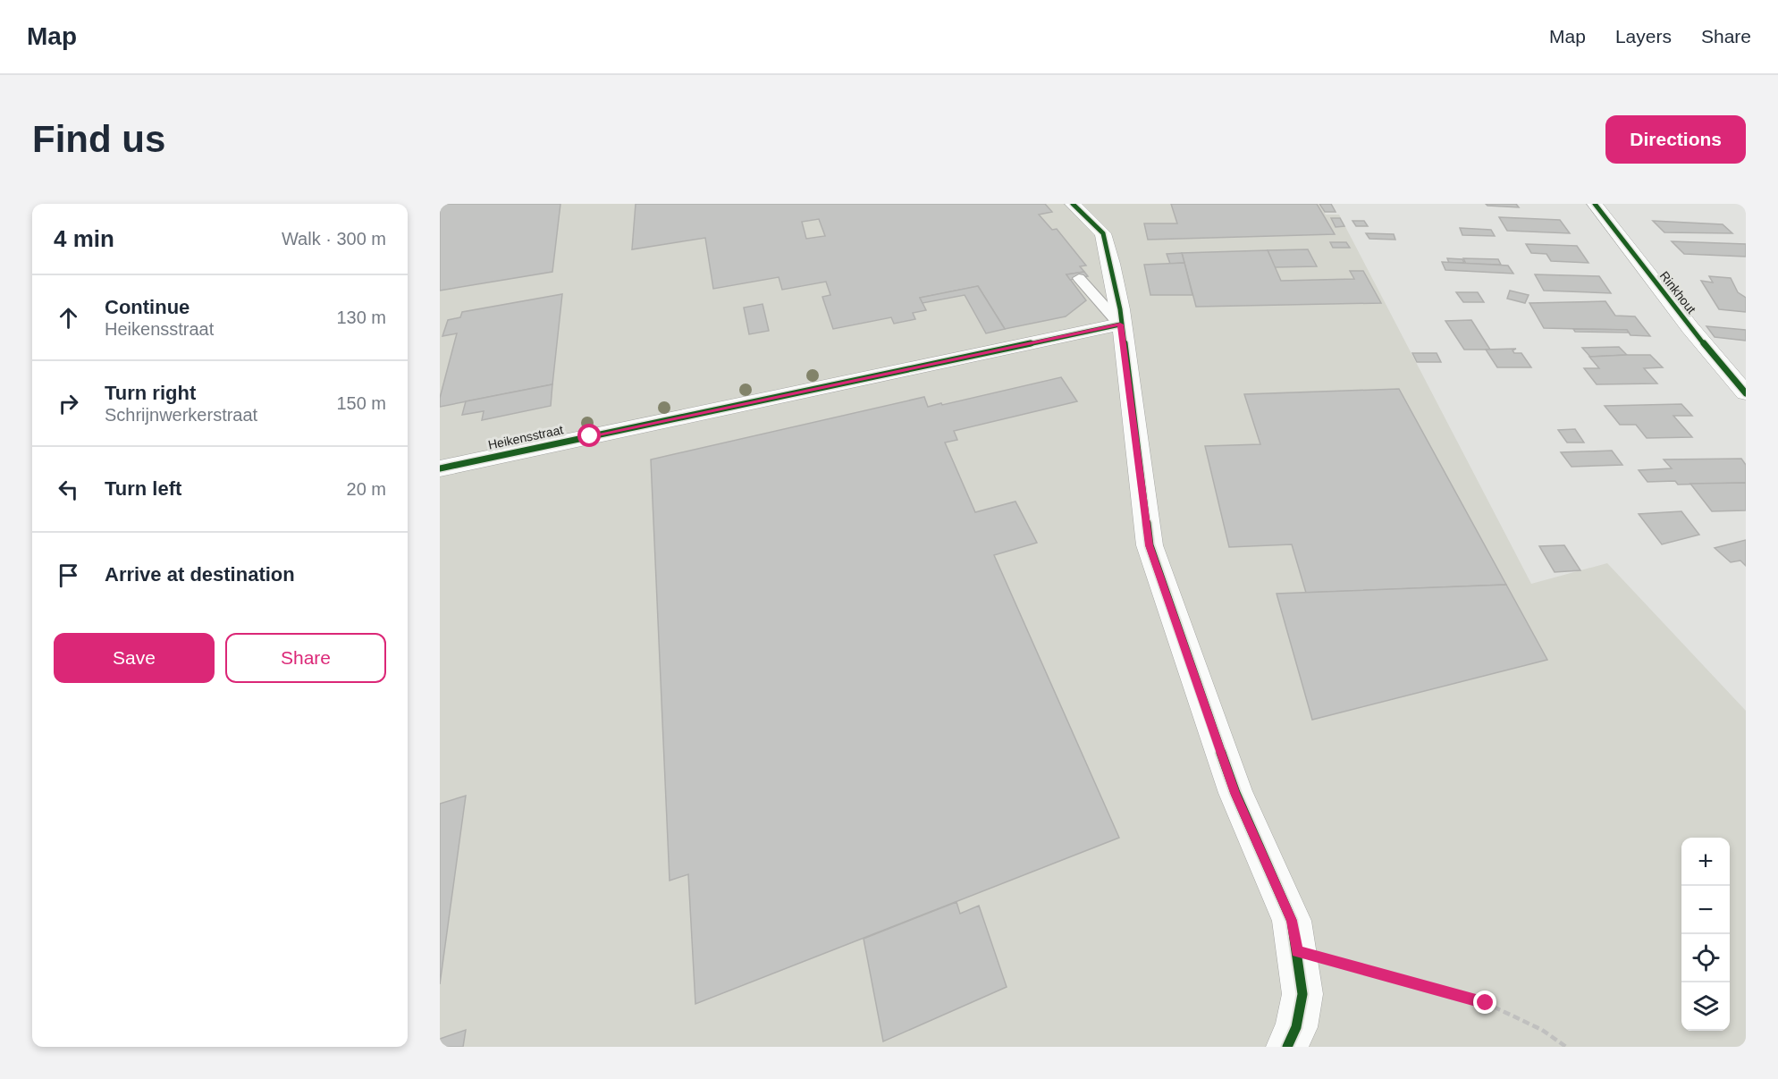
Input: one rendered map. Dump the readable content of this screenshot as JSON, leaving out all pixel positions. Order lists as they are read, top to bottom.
{
  "streets": {
    "street": ["Rinkhout", "Heikensstraat"]
  },
  "page": {
    "header": "Map",
    "nav": ["Map", "Layers", "Share"],
    "buttons": [
      "Directions",
      ["Save", "Share"]
    ],
    "title": "Find us",
    "heading": ["4 min", "Walk · 300 m"],
    "list": [
      ["Continue", "Heikensstraat", "130 m"],
      ["Turn right", "Schrijnwerkerstraat", "150 m"],
      ["Turn left", "20 m"],
      "Arrive at destination"
    ],
    "map_buttons": ["+", "−"]
  }
}
